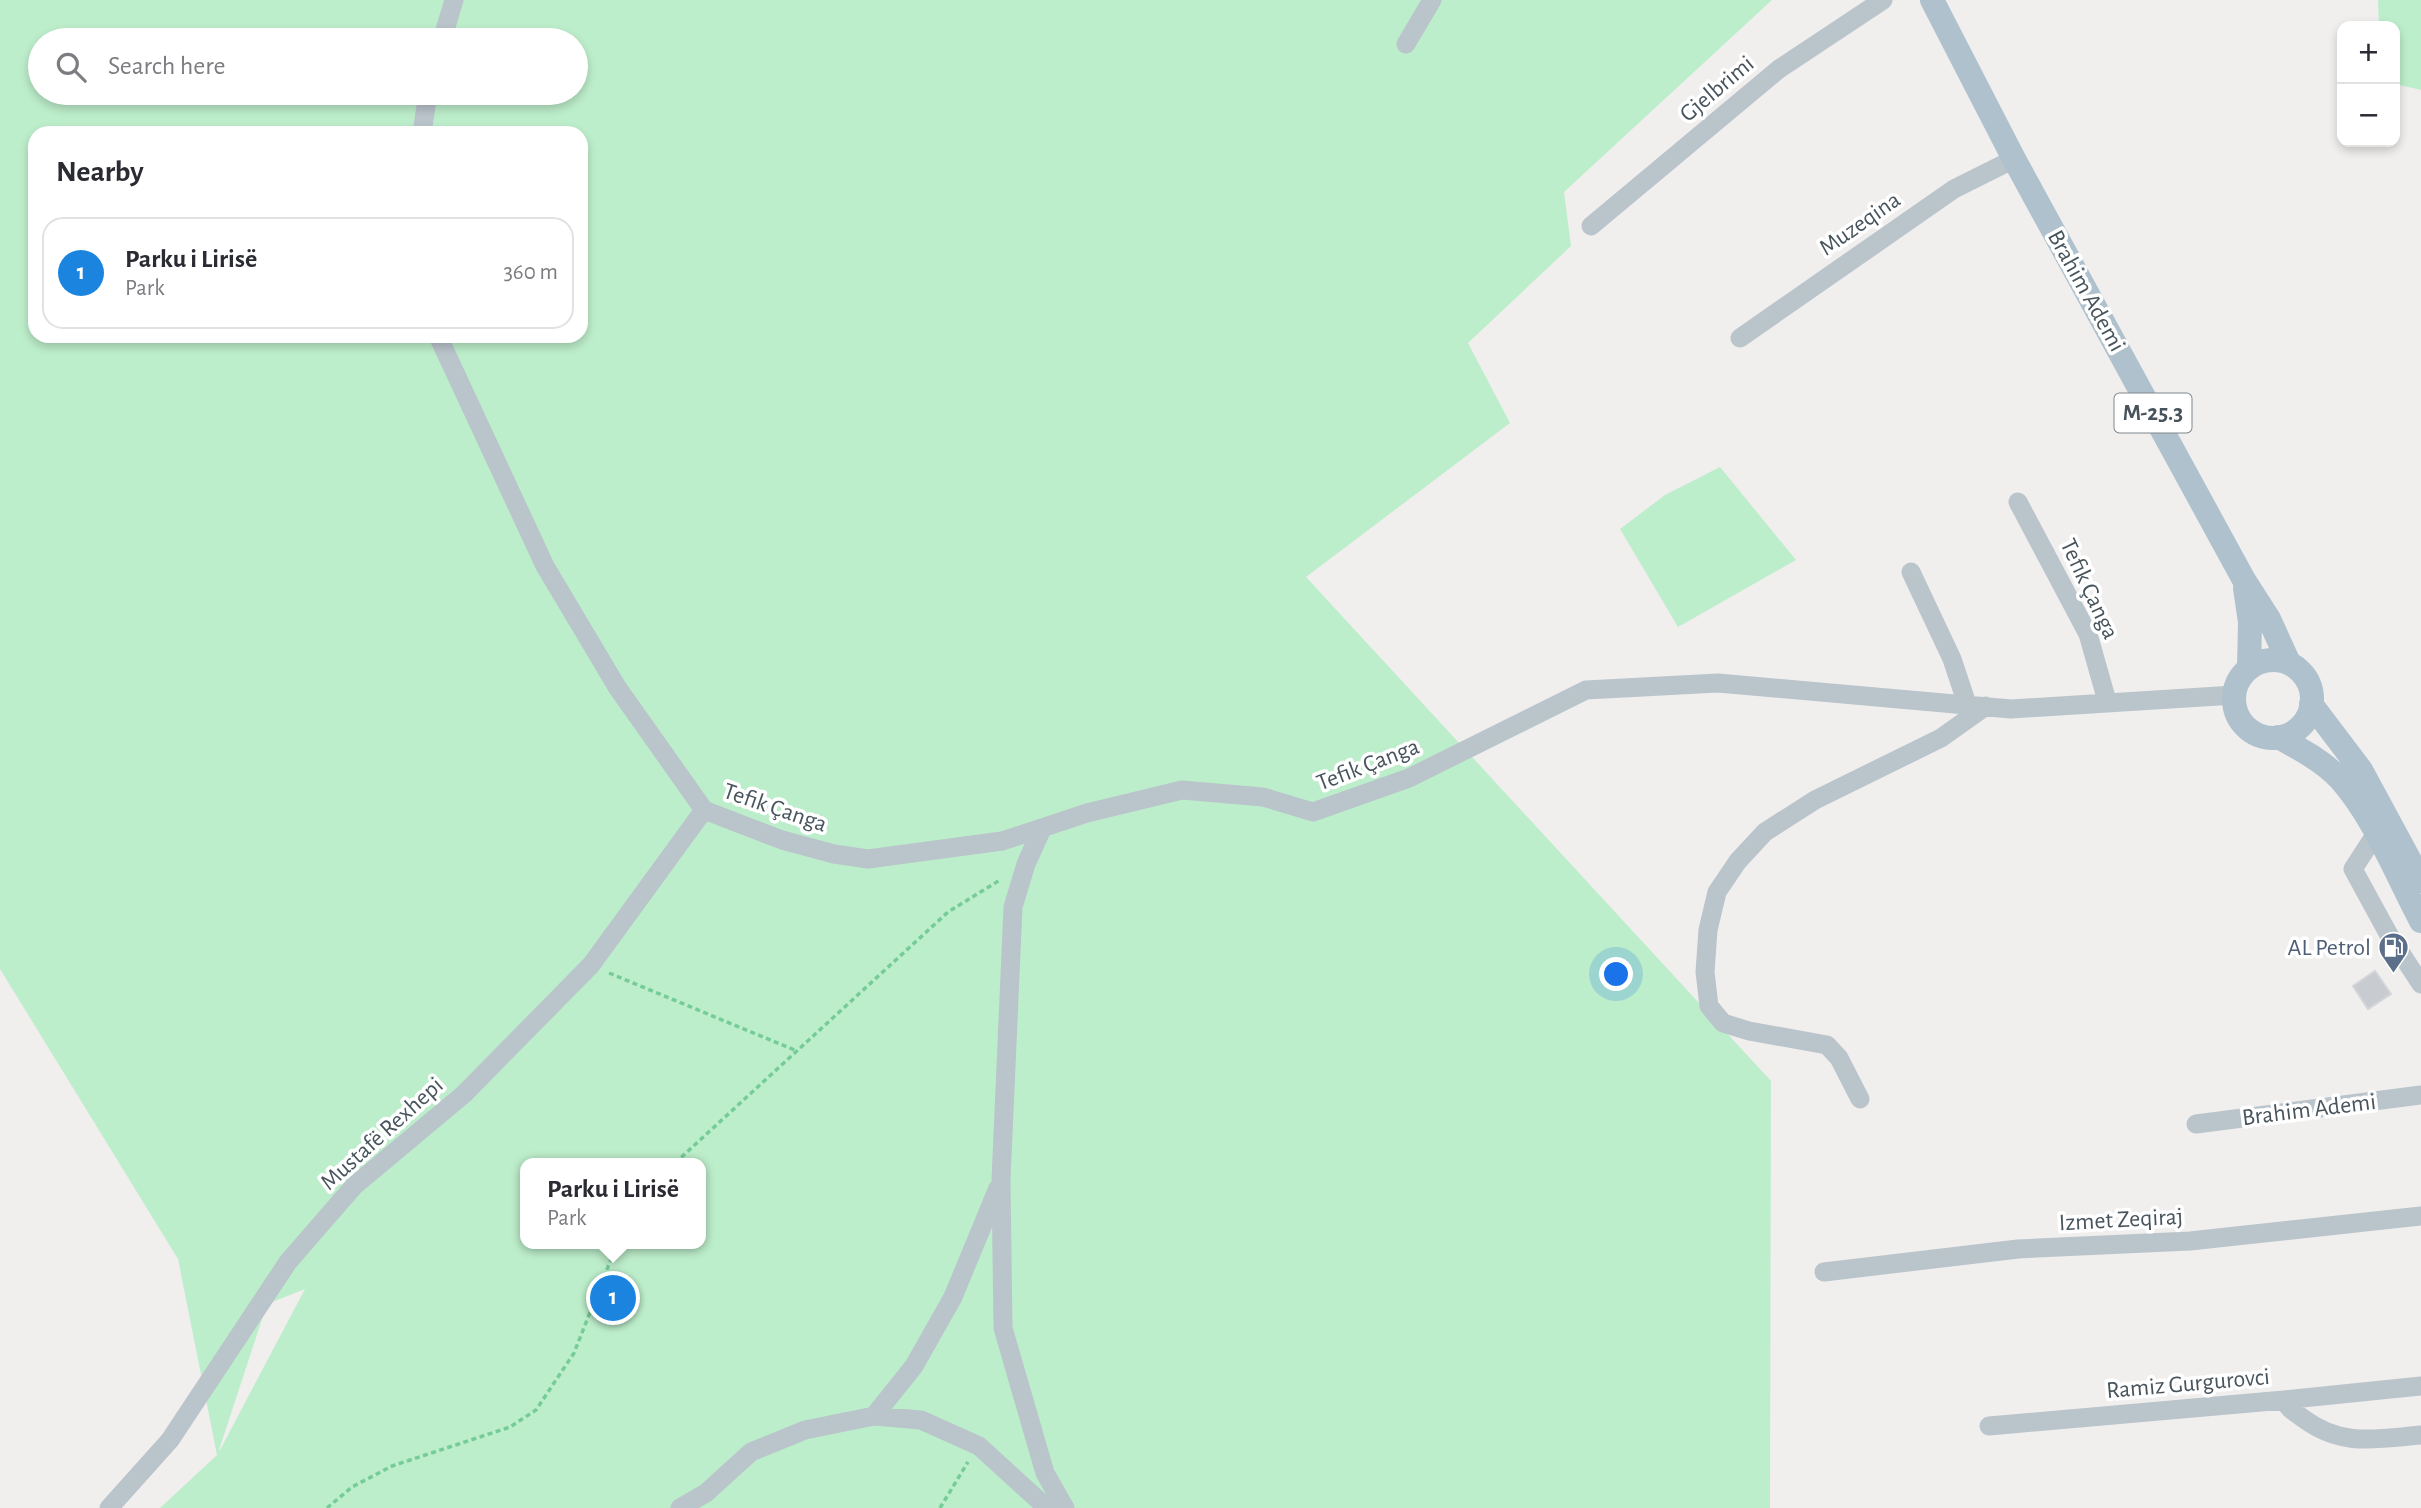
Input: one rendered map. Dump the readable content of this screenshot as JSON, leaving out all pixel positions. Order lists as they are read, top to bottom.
{
  "streets": {
    "main road": ["Brahim Ademi", "M-25.3"],
    "street": [
      "Gjelbrimi",
      "Muzeqina",
      "Tefik Çanga",
      "Mustafë Rexhepi",
      "Izmet Zeqiraj",
      "Ramiz Gurgurovci"
    ]
  },
  "crossings": [
    ["Muzeqina", "Brahim Ademi"],
    ["Brahim Ademi", "Tefik Çanga"],
    ["Tefik Çanga", "Mustafë Rexhepi"]
  ],
  "places": {
    "fuel station": ["AL Petrol"]
  },
  "page": {
    "map_buttons": ["+", "−"],
    "search": "Search here",
    "heading": "Nearby",
    "list": [
      {
        "mark": "1",
        "name": "Parku i Lirisë",
        "note": "Park",
        "value": "360 m"
      }
    ],
    "popup": ["Parku i Lirisë", "Park"],
    "pins": "1"
  }
}
